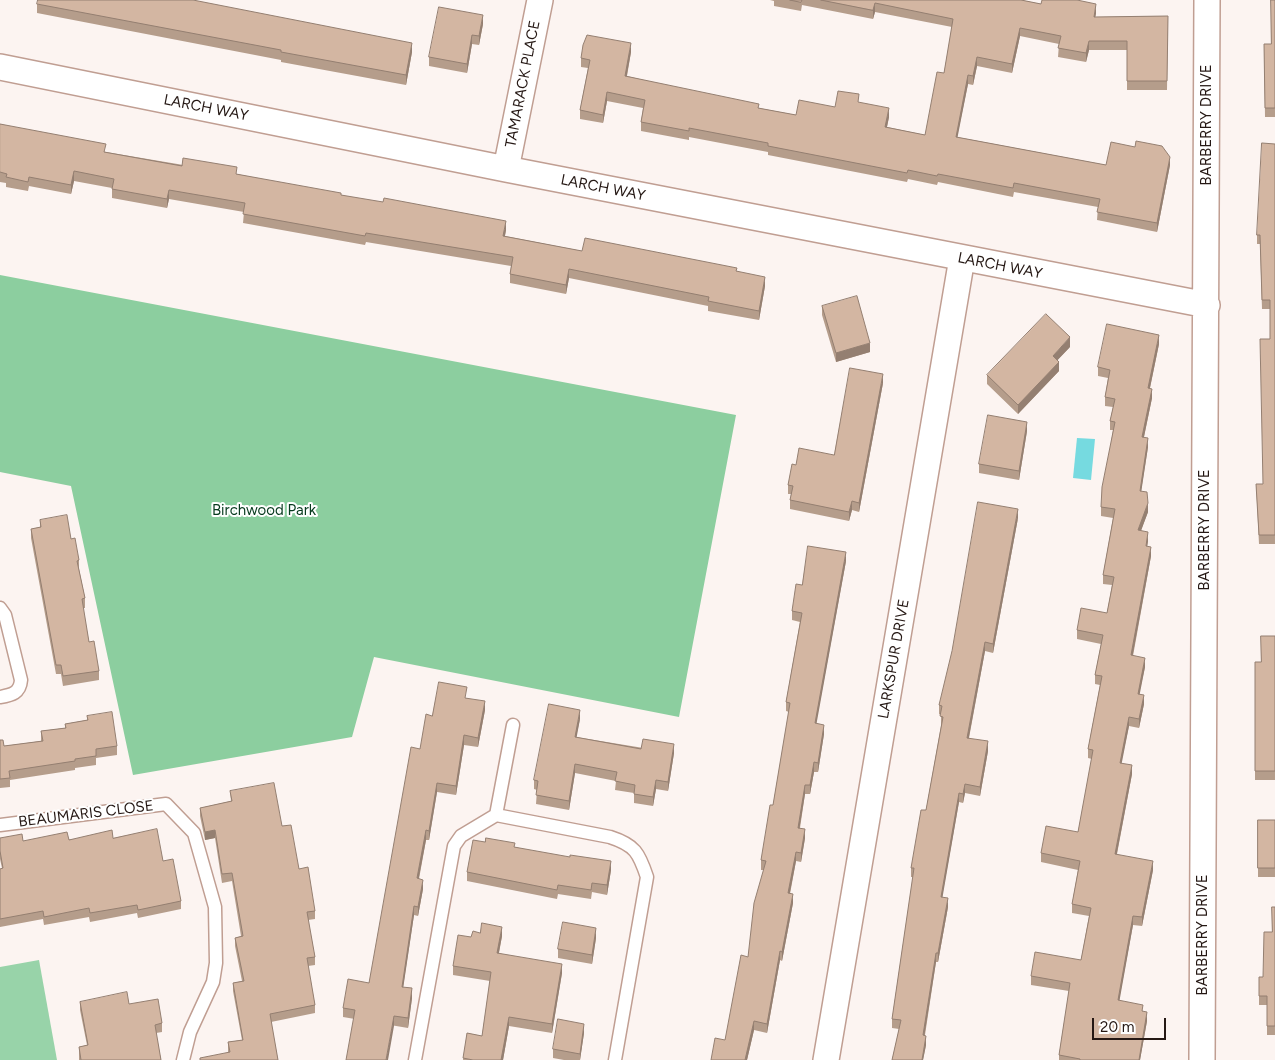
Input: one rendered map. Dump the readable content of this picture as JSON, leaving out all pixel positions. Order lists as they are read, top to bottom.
{
  "streets": {
    "street": [
      "TAMARACK PLACE",
      "LARCH WAY",
      "BARBERRY DRIVE",
      "LARKSPUR DRIVE"
    ],
    "lane": ["BEAUMARIS CLOSE"]
  },
  "crossings": [
    ["TAMARACK PLACE", "LARCH WAY"],
    ["LARCH WAY", "BARBERRY DRIVE"],
    ["LARCH WAY", "LARKSPUR DRIVE"]
  ],
  "parks": ["Birchwood Park"],
  "scale_bar": "20 m"
}
